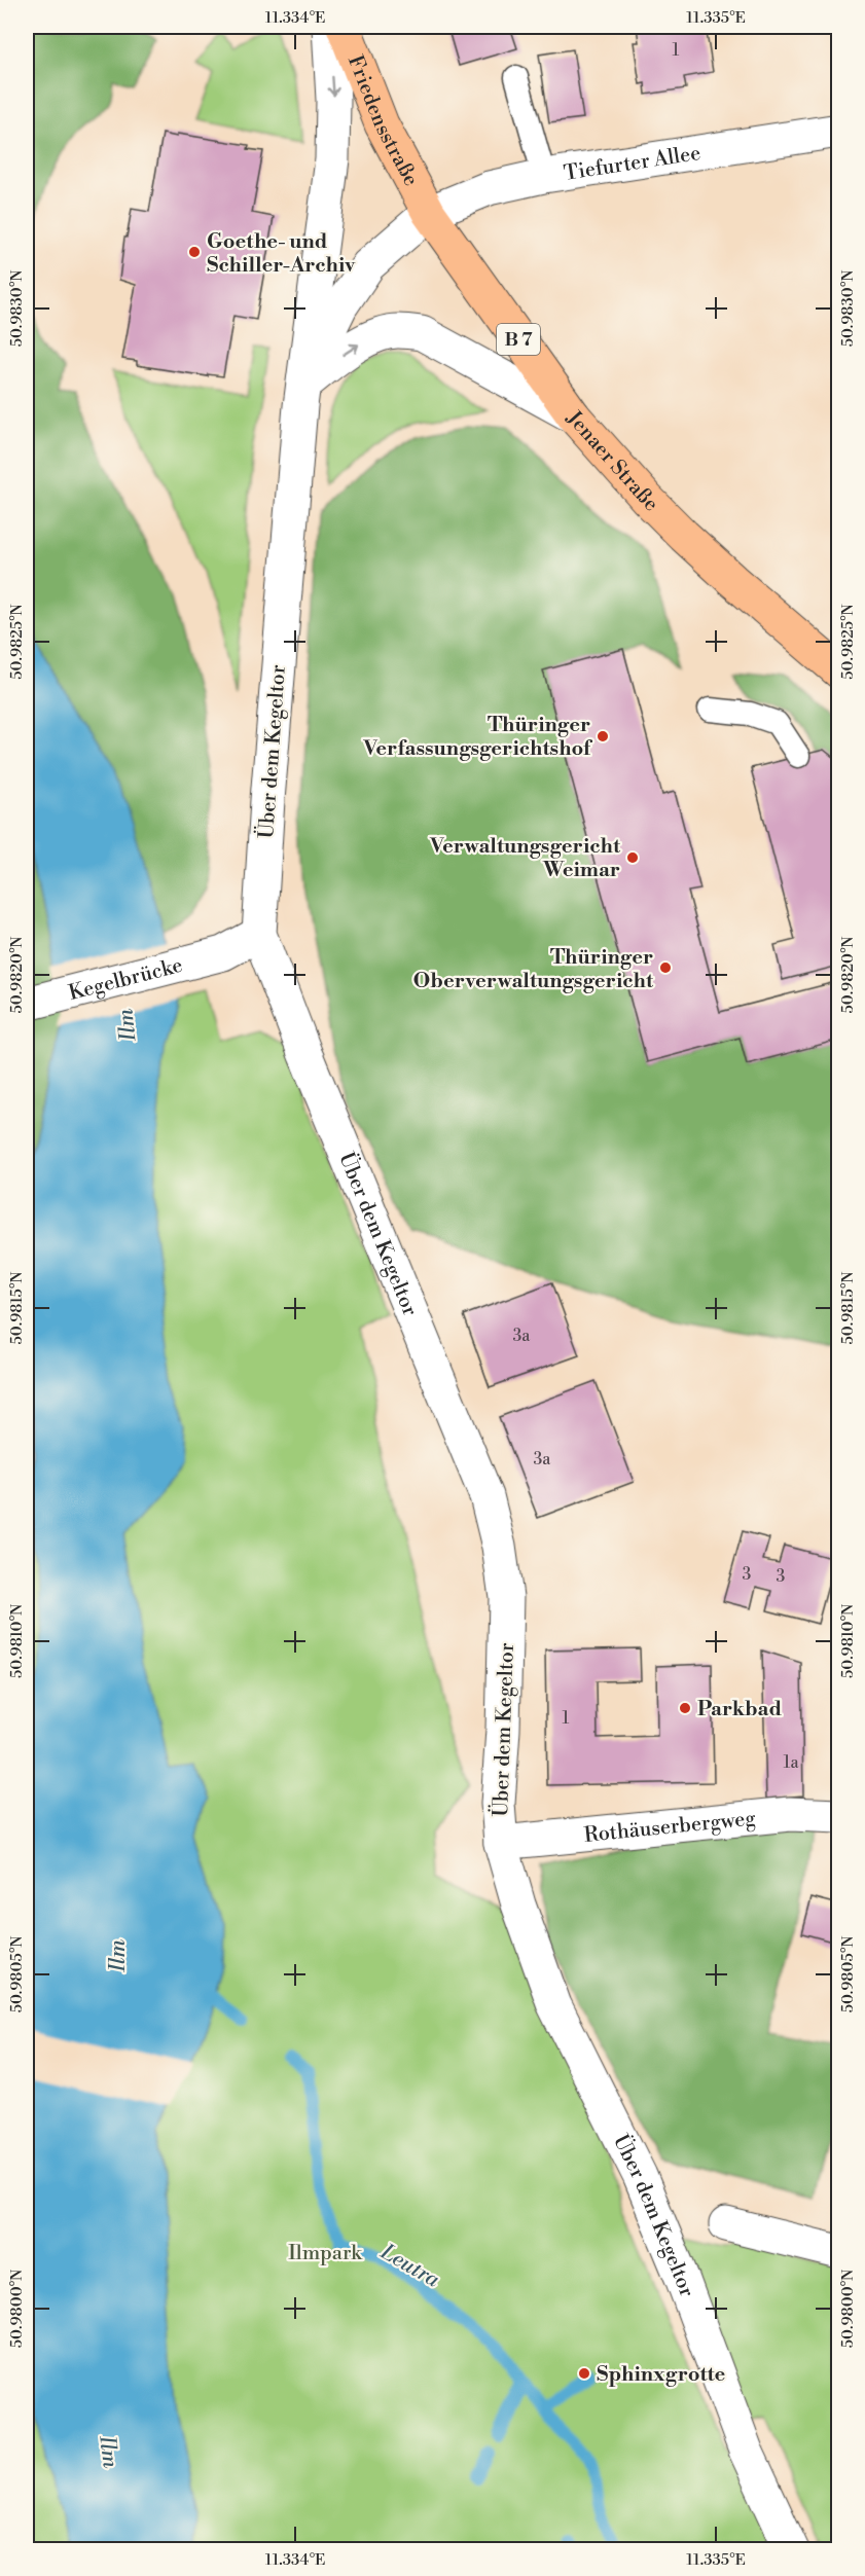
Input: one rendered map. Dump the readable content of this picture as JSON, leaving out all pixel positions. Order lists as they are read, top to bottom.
{
  "streets": {
    "main road": ["Friedensstraße", "B 7", "Jenaer Straße"],
    "street": [
      "Tiefurter Allee",
      "Über dem Kegeltor",
      "Kegelbrücke",
      "Rothäuserbergweg"
    ]
  },
  "crossings": [
    ["Friedensstraße", "Tiefurter Allee"],
    ["Friedensstraße", "Jenaer Straße"],
    ["Friedensstraße", "Über dem Kegeltor"],
    ["Tiefurter Allee", "Jenaer Straße"],
    ["Tiefurter Allee", "Über dem Kegeltor"],
    ["Jenaer Straße", "Über dem Kegeltor"],
    ["Über dem Kegeltor", "Kegelbrücke"],
    ["Über dem Kegeltor", "Rothäuserbergweg"]
  ],
  "water": ["Ilm", "Leutra"],
  "parks": ["Ilmpark"],
  "places": [
    "Goethe- und Schiller-Archiv",
    "Thüringer Verfassungsgerichtshof",
    "Verwaltungsgericht Weimar",
    "Thüringer Oberverwaltungsgericht",
    "Parkbad",
    "Sphinxgrotte"
  ],
  "house_numbers": [
    "1",
    "3a",
    "3a",
    "3",
    "3",
    "1",
    "1a"
  ],
  "coordinates": [
    "11.334°E",
    "11.335°E",
    "50.9830°N",
    "50.9825°N",
    "50.9820°N",
    "50.9815°N",
    "50.9810°N",
    "50.9805°N",
    "50.9800°N"
  ]
}
